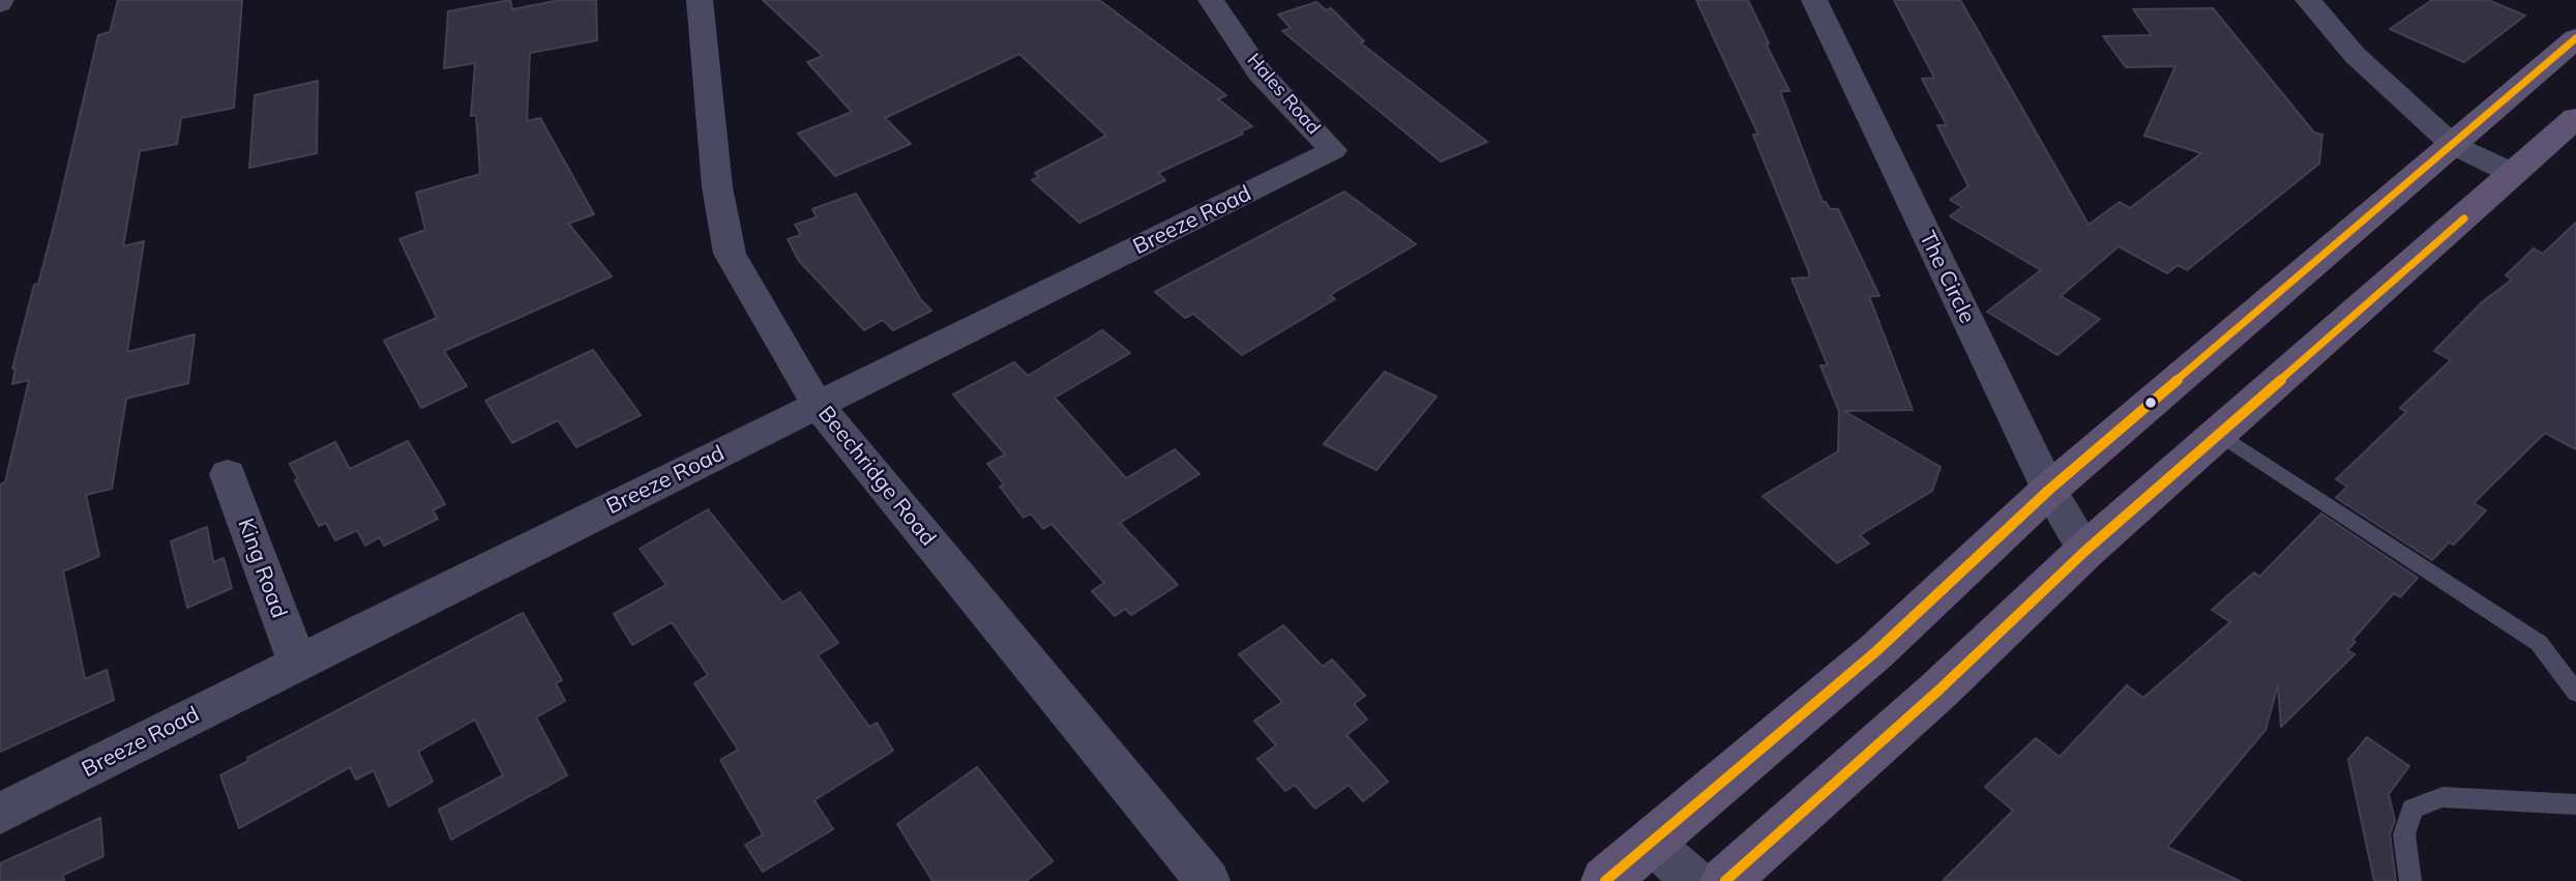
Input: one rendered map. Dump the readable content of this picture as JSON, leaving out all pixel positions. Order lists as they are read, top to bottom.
{
  "streets": {
    "street": [
      "Hales Road",
      "Breeze Road",
      "The Circle",
      "Beechridge Road",
      "King Road"
    ]
  },
  "crossings": [
    ["Hales Road", "Breeze Road"],
    ["Breeze Road", "Beechridge Road"],
    ["Breeze Road", "King Road"]
  ]
}
